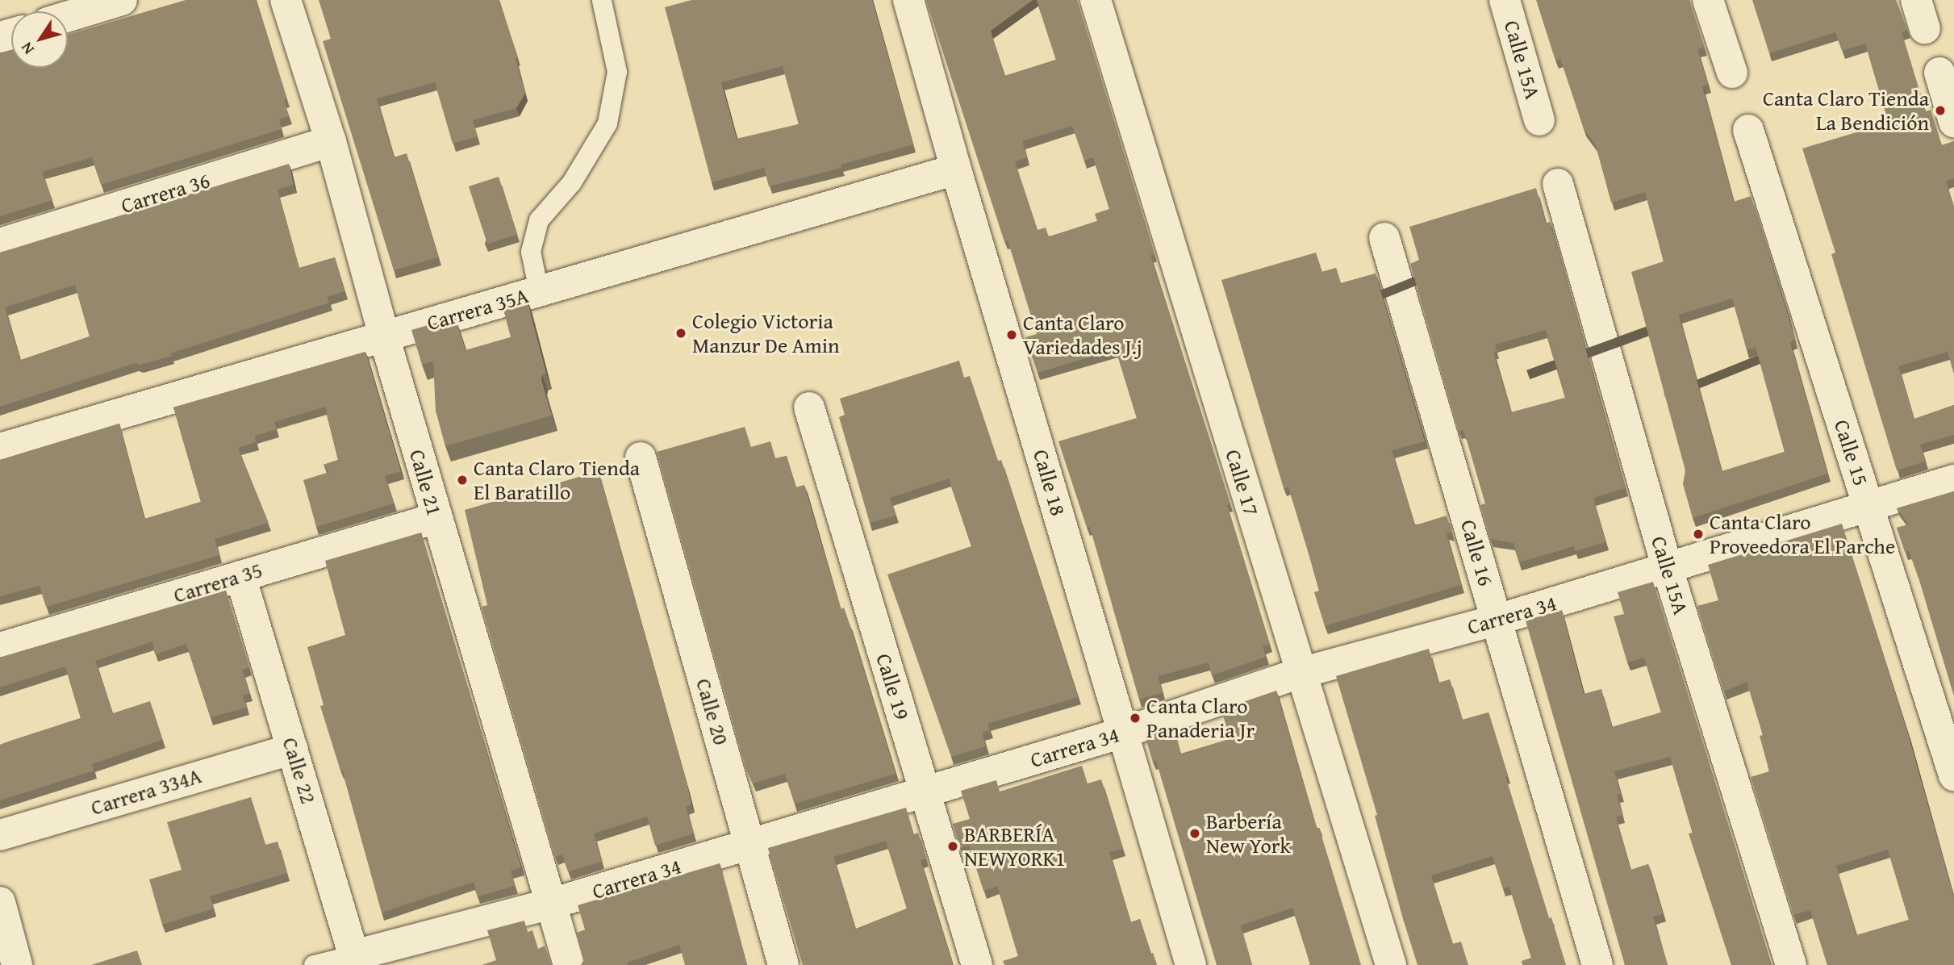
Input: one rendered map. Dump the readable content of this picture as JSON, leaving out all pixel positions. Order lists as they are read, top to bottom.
{
  "streets": {
    "street": [
      "Calle 15A",
      "Carrera 36",
      "Carrera 35A",
      "Calle 15",
      "Calle 21",
      "Calle 18",
      "Calle 17",
      "Calle 16",
      "Carrera 35",
      "Carrera 34",
      "Calle 19",
      "Calle 20",
      "Calle 22",
      "Carrera 334A"
    ]
  },
  "crossings": [
    ["Calle 15A", "Carrera 34"],
    ["Carrera 36", "Calle 21"],
    ["Carrera 35A", "Calle 21"],
    ["Carrera 35A", "Calle 18"],
    ["Calle 15", "Carrera 34"],
    ["Calle 21", "Carrera 35"],
    ["Calle 21", "Carrera 34"],
    ["Calle 18", "Carrera 34"],
    ["Calle 17", "Carrera 34"],
    ["Calle 16", "Carrera 34"],
    ["Carrera 35", "Calle 22"],
    ["Carrera 34", "Calle 19"],
    ["Carrera 34", "Calle 20"],
    ["Carrera 34", "Calle 22"],
    ["Calle 22", "Carrera 334A"]
  ],
  "places": [
    "Canta Claro Tienda La Bendición",
    "Colegio Victoria Manzur De Amin",
    "Canta Claro Variedades J.j",
    "Canta Claro Tienda El Baratillo",
    "Canta Claro Proveedora El Parche",
    "Canta Claro Panaderia Jr",
    "Barbería New York",
    "BARBERÍA NEWYORK1"
  ],
  "north": "bottom left"
}
